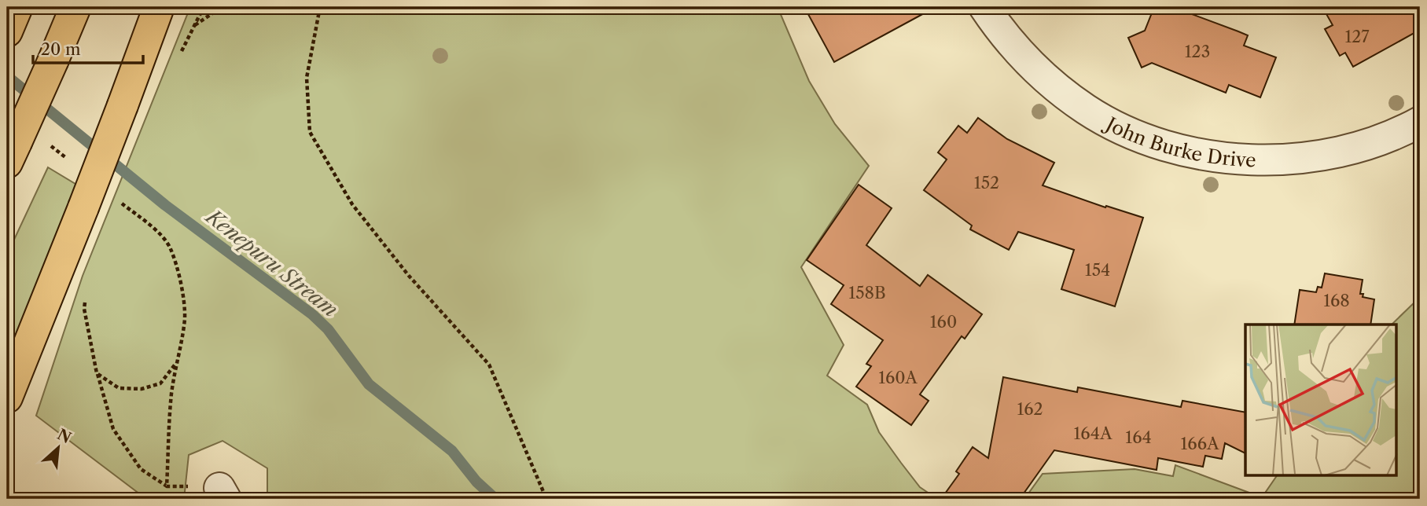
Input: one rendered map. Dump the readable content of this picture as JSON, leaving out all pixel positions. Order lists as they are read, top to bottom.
{
  "streets": {
    "street": ["John Burke Drive"]
  },
  "water": ["Kenepuru Stream"],
  "house_numbers": [
    "127",
    "123",
    "152",
    "154",
    "158B",
    "168",
    "160",
    "160A",
    "162",
    "164A",
    "164",
    "166A"
  ],
  "scale_bar": "20 m",
  "north": "top right"
}
